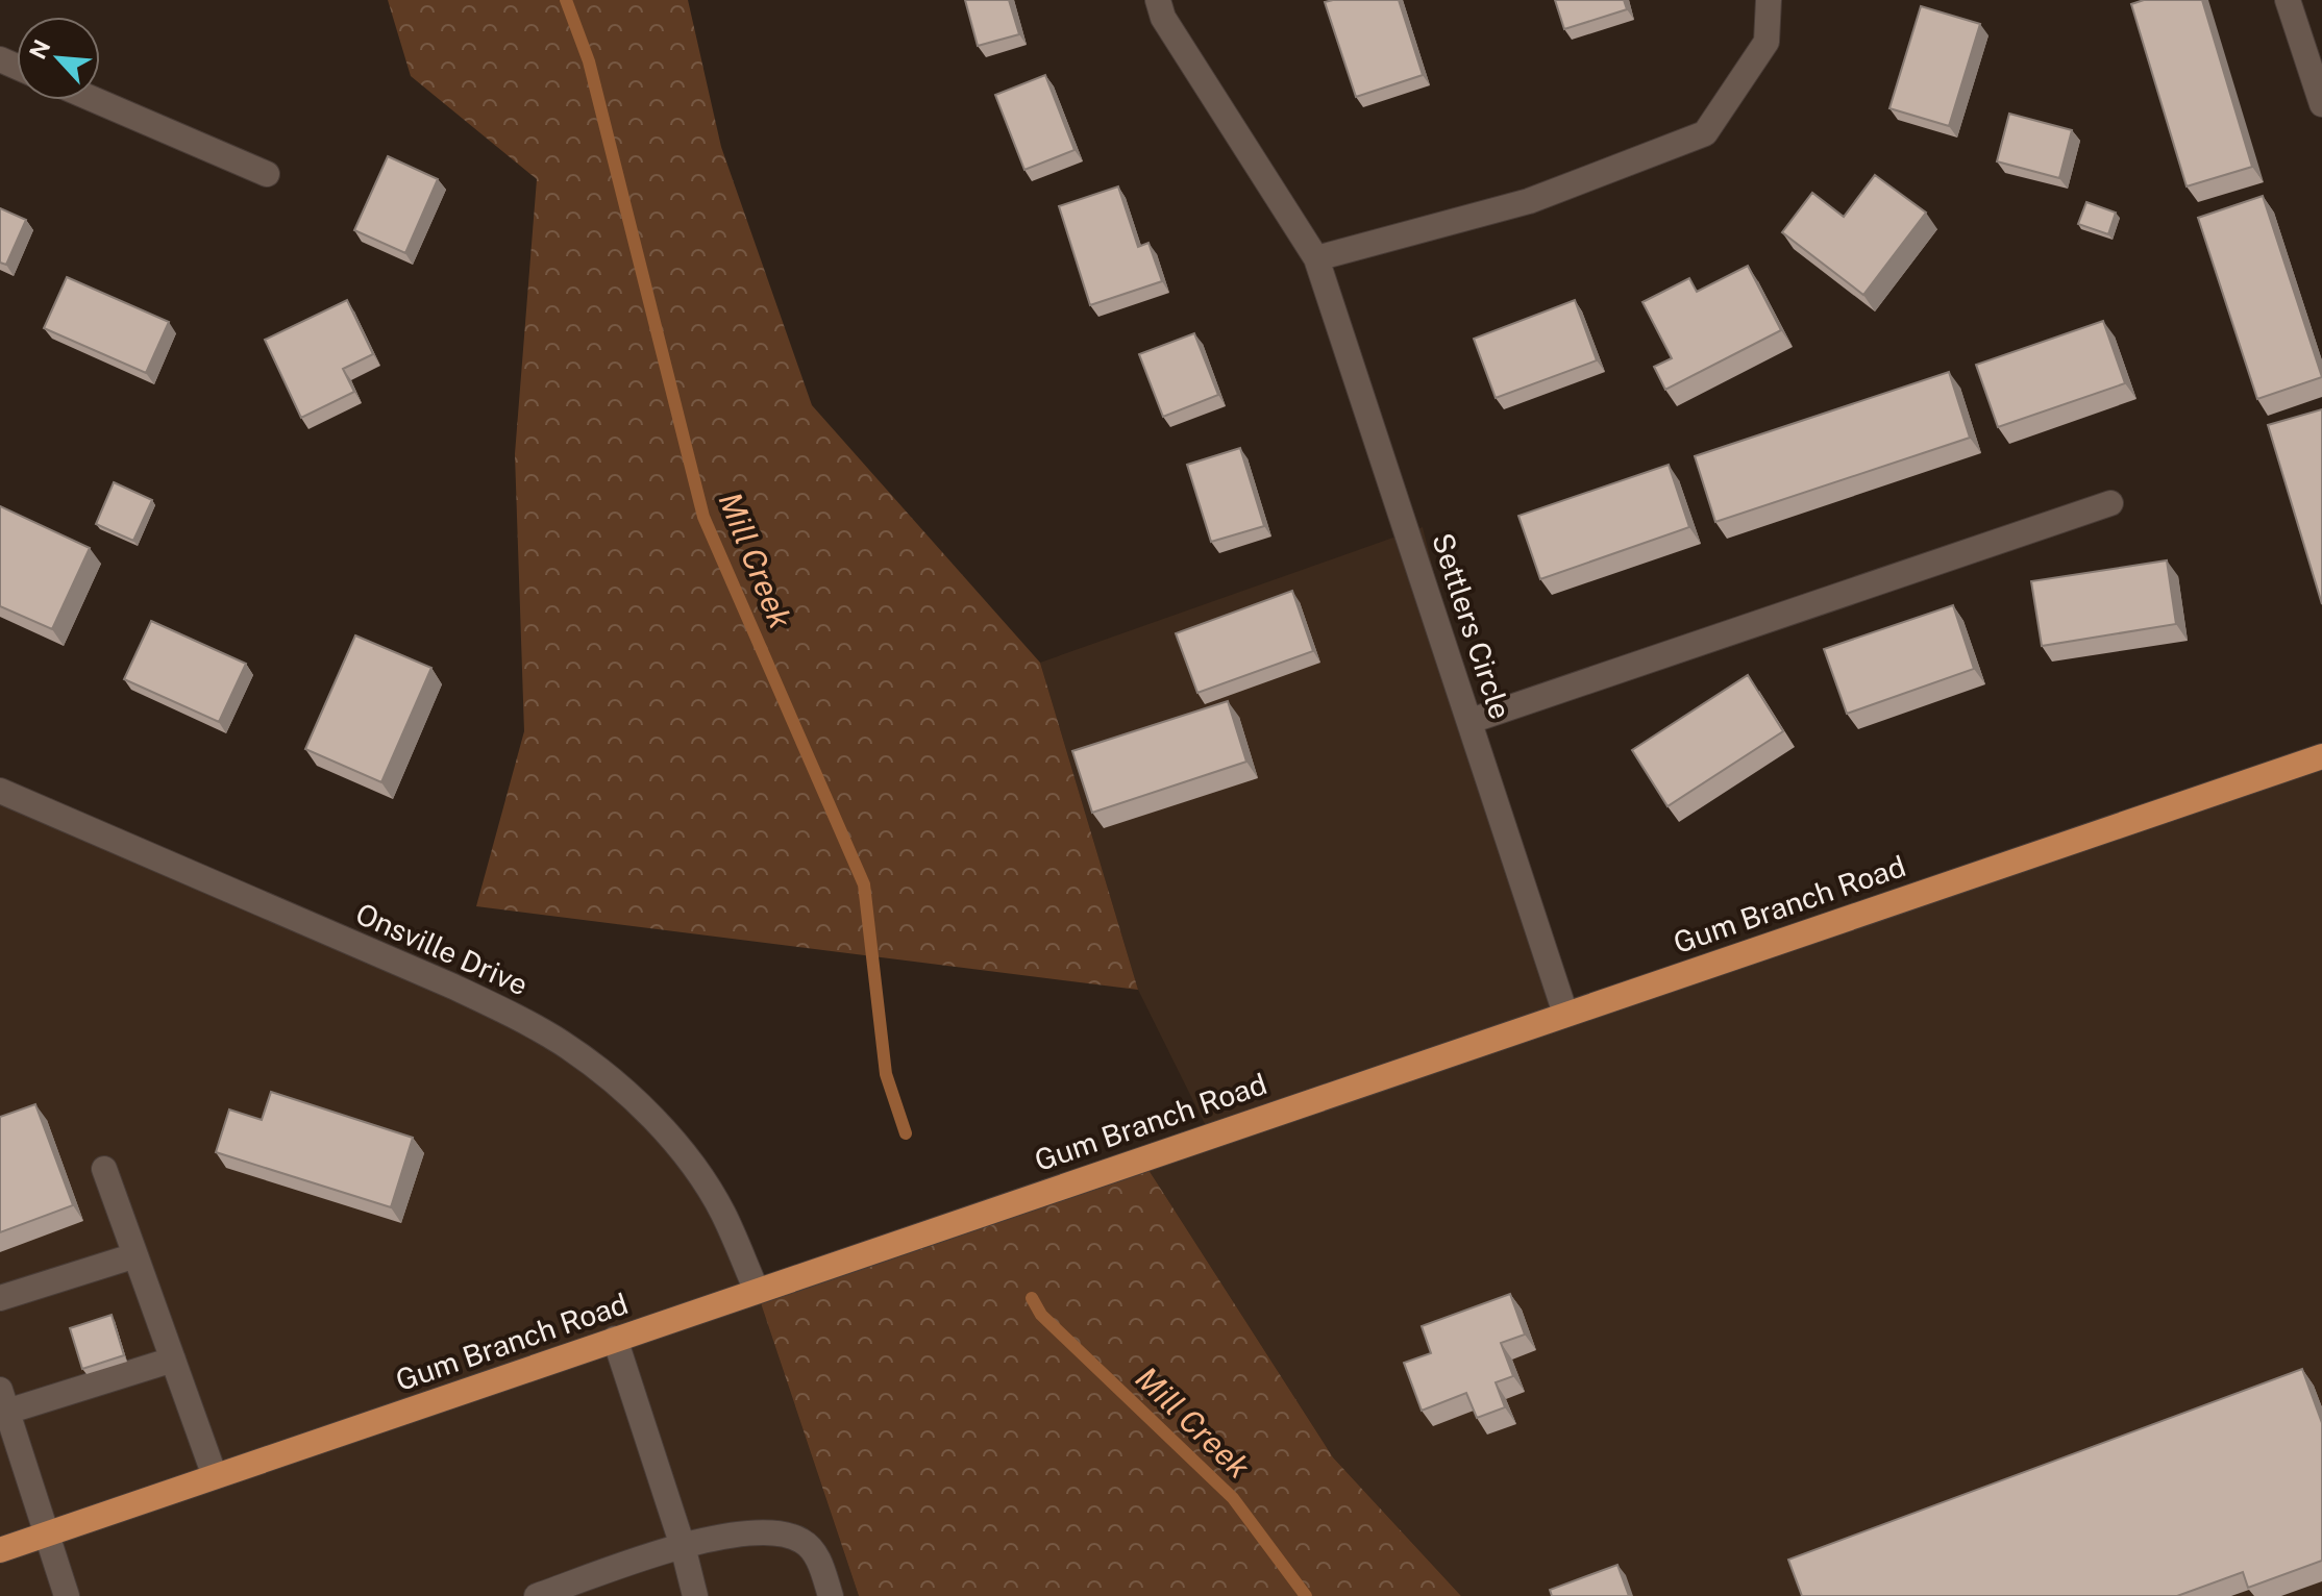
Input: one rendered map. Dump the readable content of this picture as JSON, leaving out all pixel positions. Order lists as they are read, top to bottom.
{
  "streets": {
    "main road": ["Gum Branch Road"],
    "street": ["Settlers Circle", "Onsville Drive"]
  },
  "crossings": [
    ["Settlers Circle", "Gum Branch Road"],
    ["Gum Branch Road", "Onsville Drive"]
  ],
  "water": ["Mill Creek"],
  "north": "top left"
}
